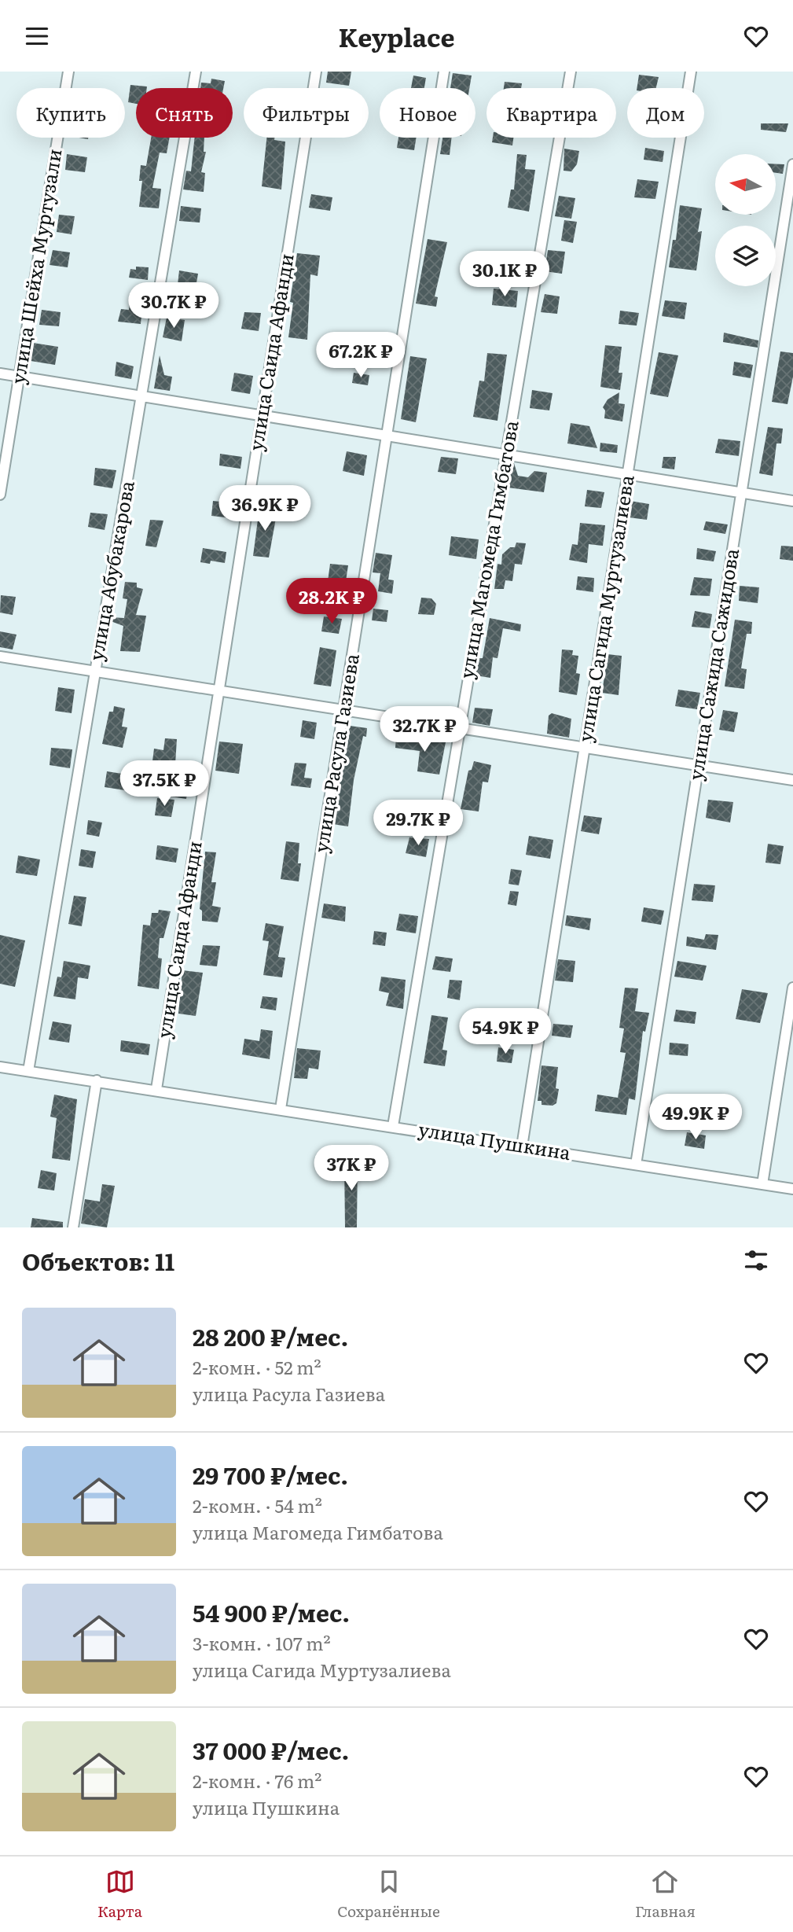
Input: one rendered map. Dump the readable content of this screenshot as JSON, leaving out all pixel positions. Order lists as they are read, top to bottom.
{
  "streets": {
    "street": [
      "улица Шейха Муртузали",
      "улица Саида Афанди",
      "улица Магомеда Гимбатова",
      "улица Абубакарова",
      "улица Сагида Муртузалиева",
      "улица Сажида Сажидова",
      "улица Расула Газиева",
      "улица Пушкина"
    ]
  },
  "crossings": [
    ["улица Саида Афанди", "улица Пушкина"],
    ["улица Магомеда Гимбатова", "улица Пушкина"],
    ["улица Абубакарова", "улица Пушкина"],
    ["улица Сагида Муртузалиева", "улица Пушкина"],
    ["улица Сажида Сажидова", "улица Пушкина"],
    ["улица Расула Газиева", "улица Пушкина"]
  ],
  "north": "left",
  "page": {
    "header": "Keyplace",
    "chip": [
      "Купить",
      "Снять",
      "Фильтры",
      "Новое",
      "Квартира",
      "Дом"
    ],
    "price": [
      "30.1K ₽",
      "30.7K ₽",
      "67.2K ₽",
      "36.9K ₽",
      "28.2K ₽",
      "32.7K ₽",
      "37.5K ₽",
      "29.7K ₽",
      "54.9K ₽",
      "49.9K ₽",
      "37K ₽"
    ],
    "heading": "Объектов: 11",
    "list": [
      {
        "name": "28 200 ₽/мес.",
        "note": "2-комн. · 52 m² · улица Расула Газиева"
      },
      {
        "name": "29 700 ₽/мес.",
        "note": "2-комн. · 54 m² · улица Магомеда Гимбатова"
      },
      {
        "name": "54 900 ₽/мес.",
        "note": "3-комн. · 107 m² · улица Сагида Муртузалиева"
      },
      {
        "name": "37 000 ₽/мес.",
        "note": "2-комн. · 76 m² · улица Пушкина"
      }
    ],
    "tabs": ["Карта", "Сохранённые", "Главная"]
  }
}
